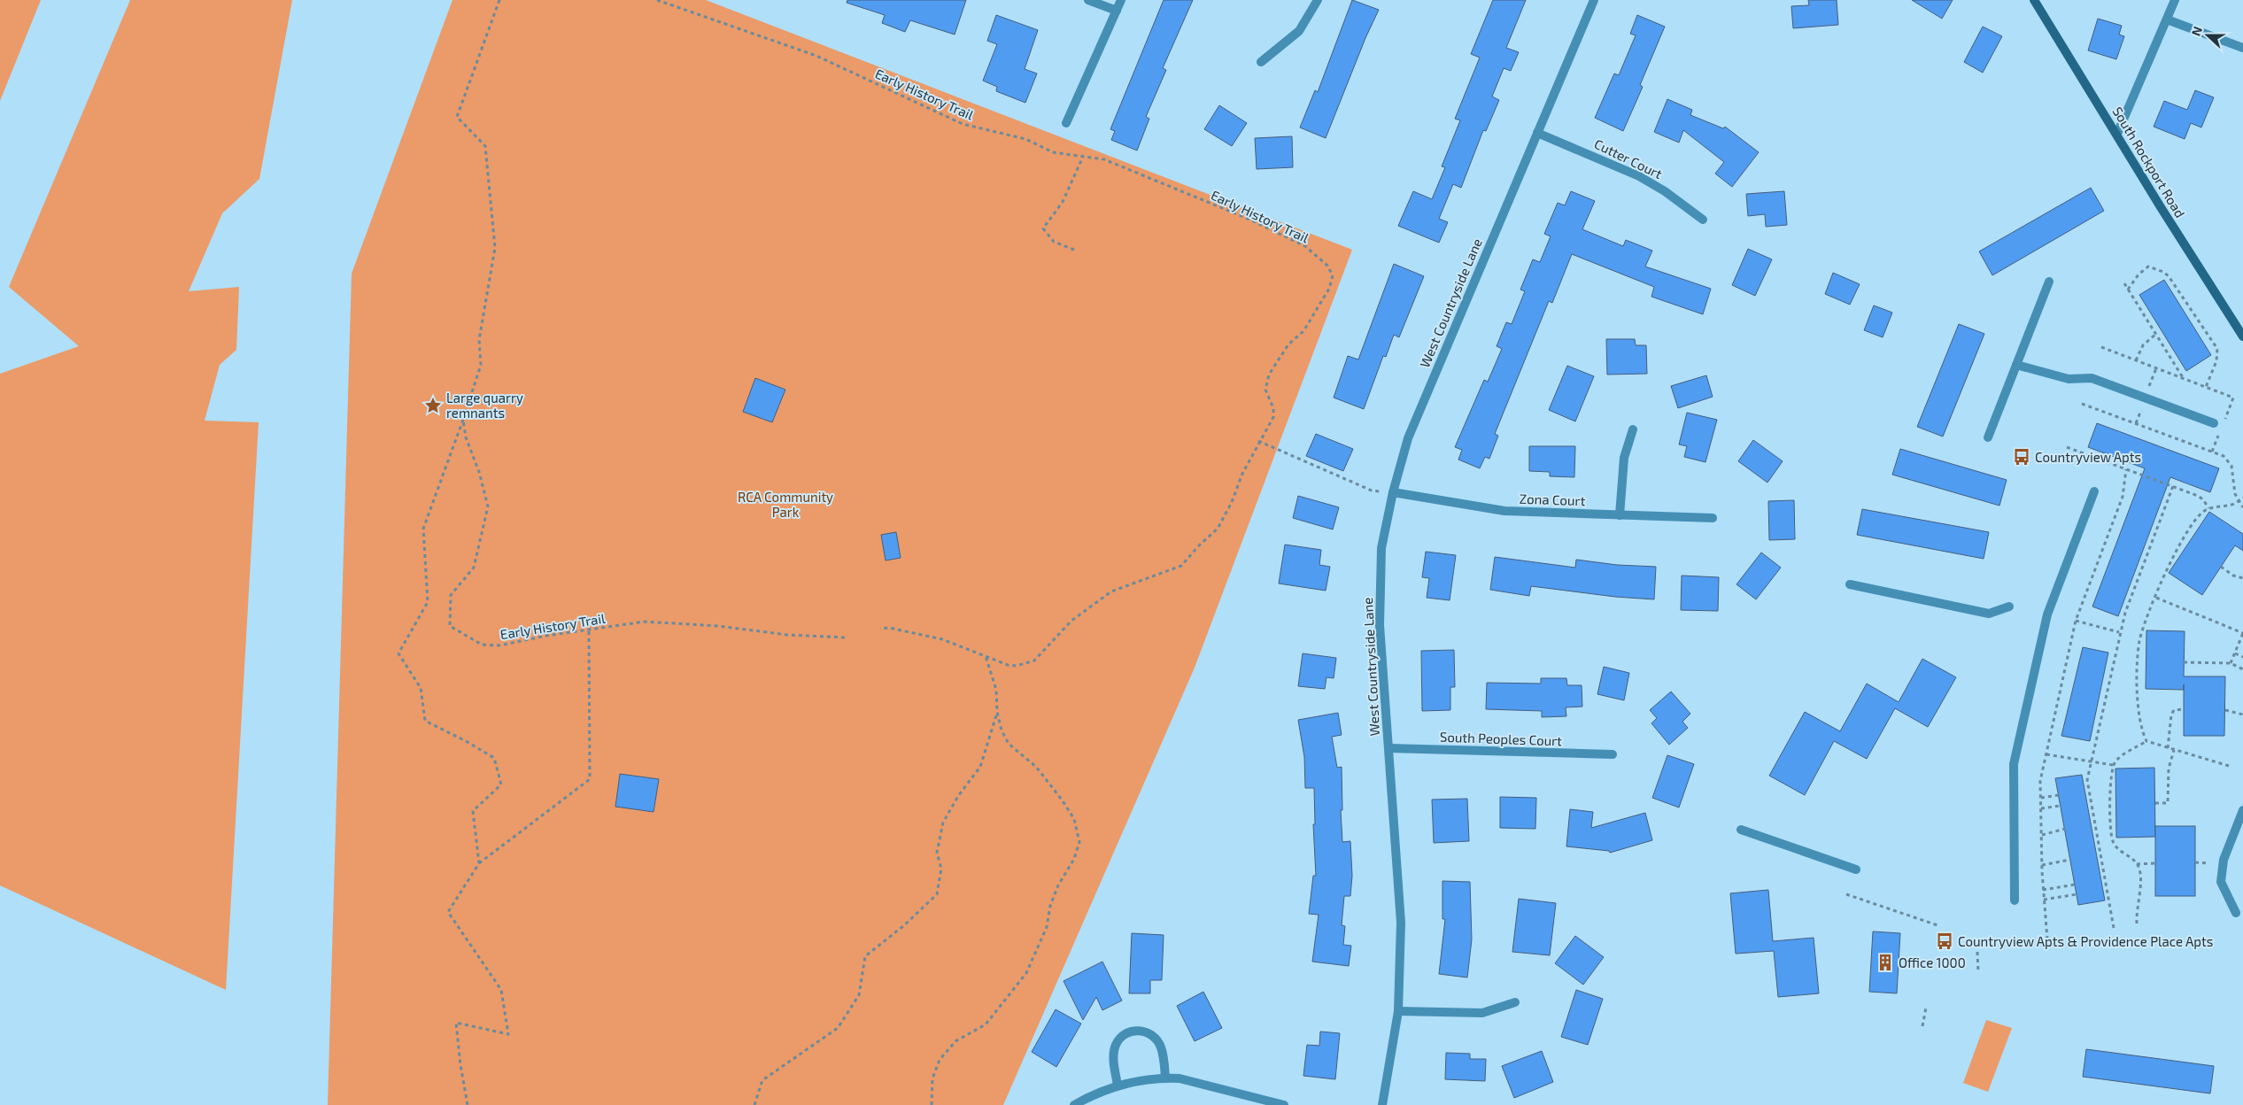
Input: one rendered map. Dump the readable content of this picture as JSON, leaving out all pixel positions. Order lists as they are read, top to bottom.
{
  "streets": {
    "street": [
      "Cutter Court",
      "South Rockport Road",
      "West Countryside Lane",
      "Zona Court",
      "South Peoples Court"
    ],
    "path": ["Early History Trail"]
  },
  "crossings": [
    ["Cutter Court", "West Countryside Lane"],
    ["West Countryside Lane", "Zona Court"],
    ["West Countryside Lane", "South Peoples Court"]
  ],
  "parks": ["RCA Community Park"],
  "places": {
    "place": ["Large quarry remnants"],
    "bus stop": ["Countryview Apts", "Countryview Apts & Providence Place Apts"],
    "building": ["Office 1000"]
  },
  "north": "left"
}
